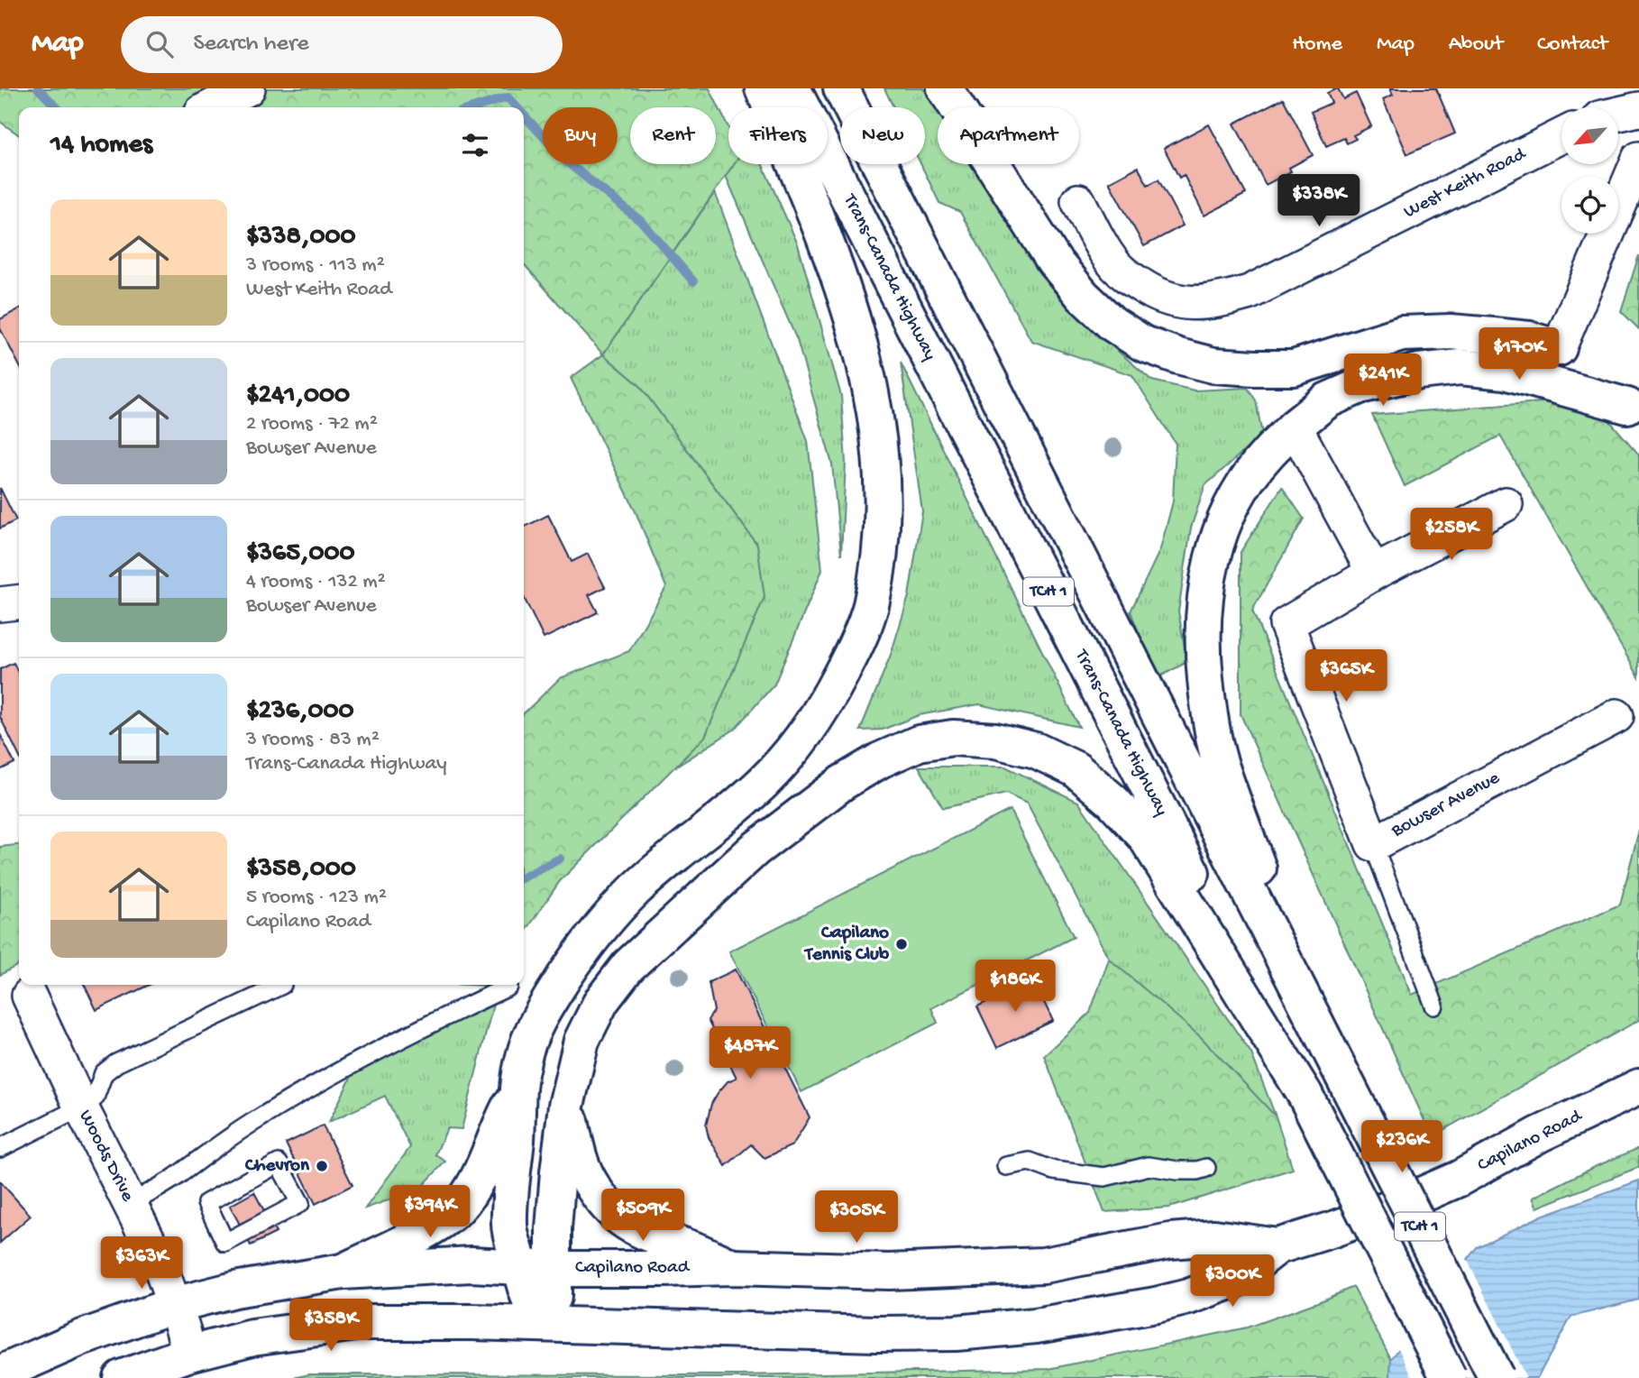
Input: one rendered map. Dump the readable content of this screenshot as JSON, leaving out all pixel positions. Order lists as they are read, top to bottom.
{
  "streets": {
    "main road": ["Trans-Canada Highway", "TCH 1", "Capilano Road"],
    "street": ["West Keith Road", "Bowser Avenue", "Woods Drive"]
  },
  "crossings": [
    ["Capilano Road", "Woods Drive"]
  ],
  "places": ["Capilano Tennis Club", "Chevron"],
  "north": "bottom left",
  "page": {
    "header": "Map",
    "search": "Search here",
    "nav": [
      "Home",
      "Map",
      "About",
      "Contact"
    ],
    "chip": [
      "Buy",
      "Rent",
      "Filters",
      "New",
      "Apartment"
    ],
    "heading": "14 homes",
    "price": [
      "$338K",
      "$170K",
      "$241K",
      "$258K",
      "$365K",
      "$186K",
      "$487K",
      "$236K",
      "$394K",
      "$509K",
      "$305K",
      "$363K",
      "$300K",
      "$358K"
    ],
    "list": [
      {
        "name": "$338,000",
        "note": "3 rooms · 113 m² · West Keith Road"
      },
      {
        "name": "$241,000",
        "note": "2 rooms · 72 m² · Bowser Avenue"
      },
      {
        "name": "$365,000",
        "note": "4 rooms · 132 m² · Bowser Avenue"
      },
      {
        "name": "$236,000",
        "note": "3 rooms · 83 m² · Trans-Canada Highway"
      },
      {
        "name": "$358,000",
        "note": "5 rooms · 123 m² · Capilano Road"
      }
    ]
  }
}
